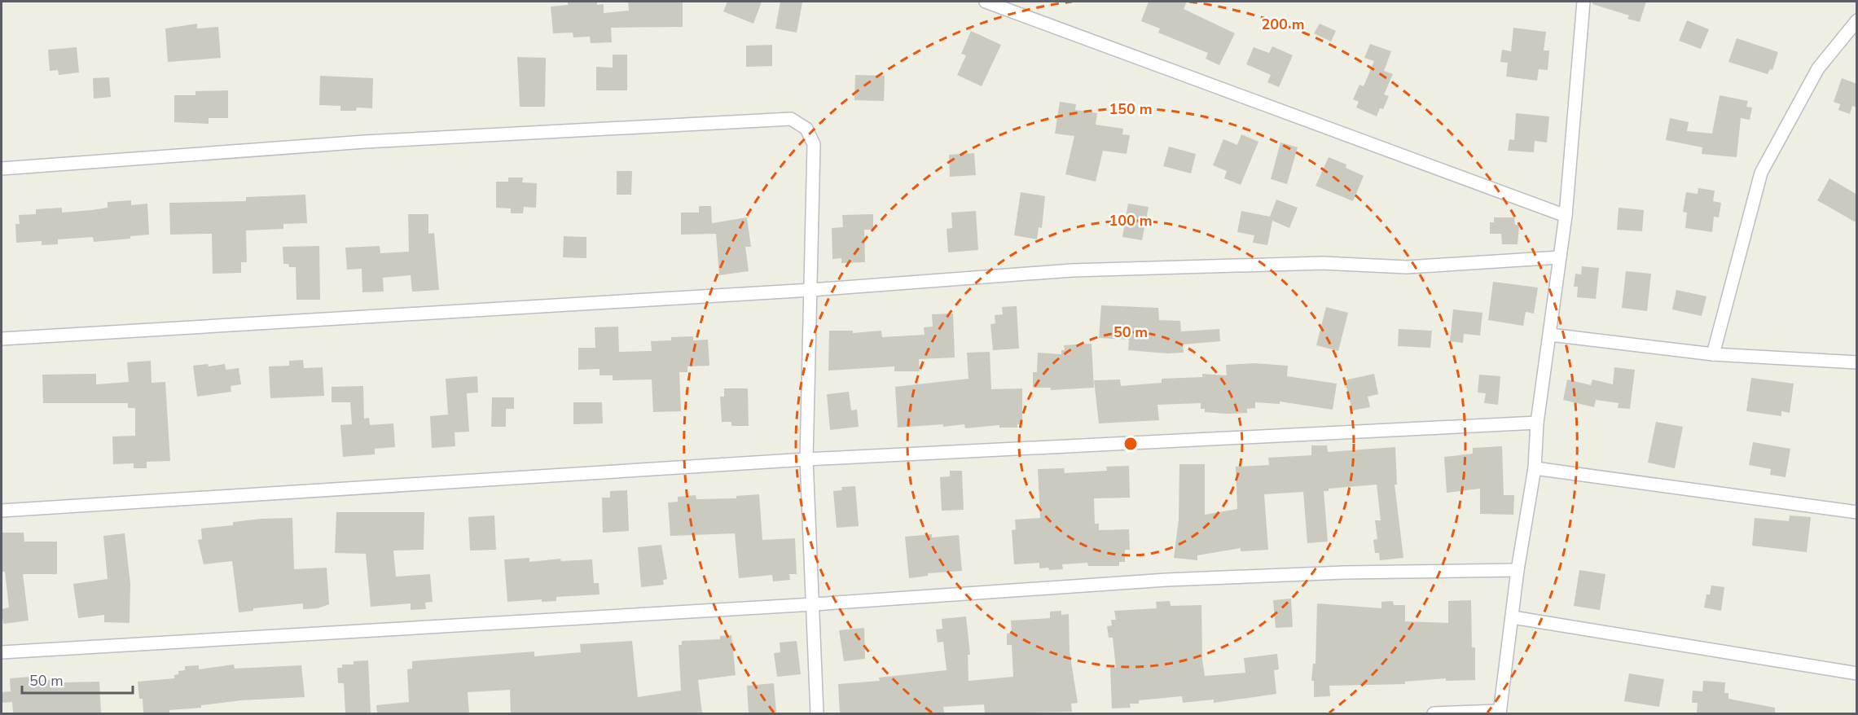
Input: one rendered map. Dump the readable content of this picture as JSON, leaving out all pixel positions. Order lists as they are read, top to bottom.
{
  "scale_bar": "50 m",
  "rings": [
    "200 m",
    "150 m",
    "100 m",
    "50 m"
  ]
}
